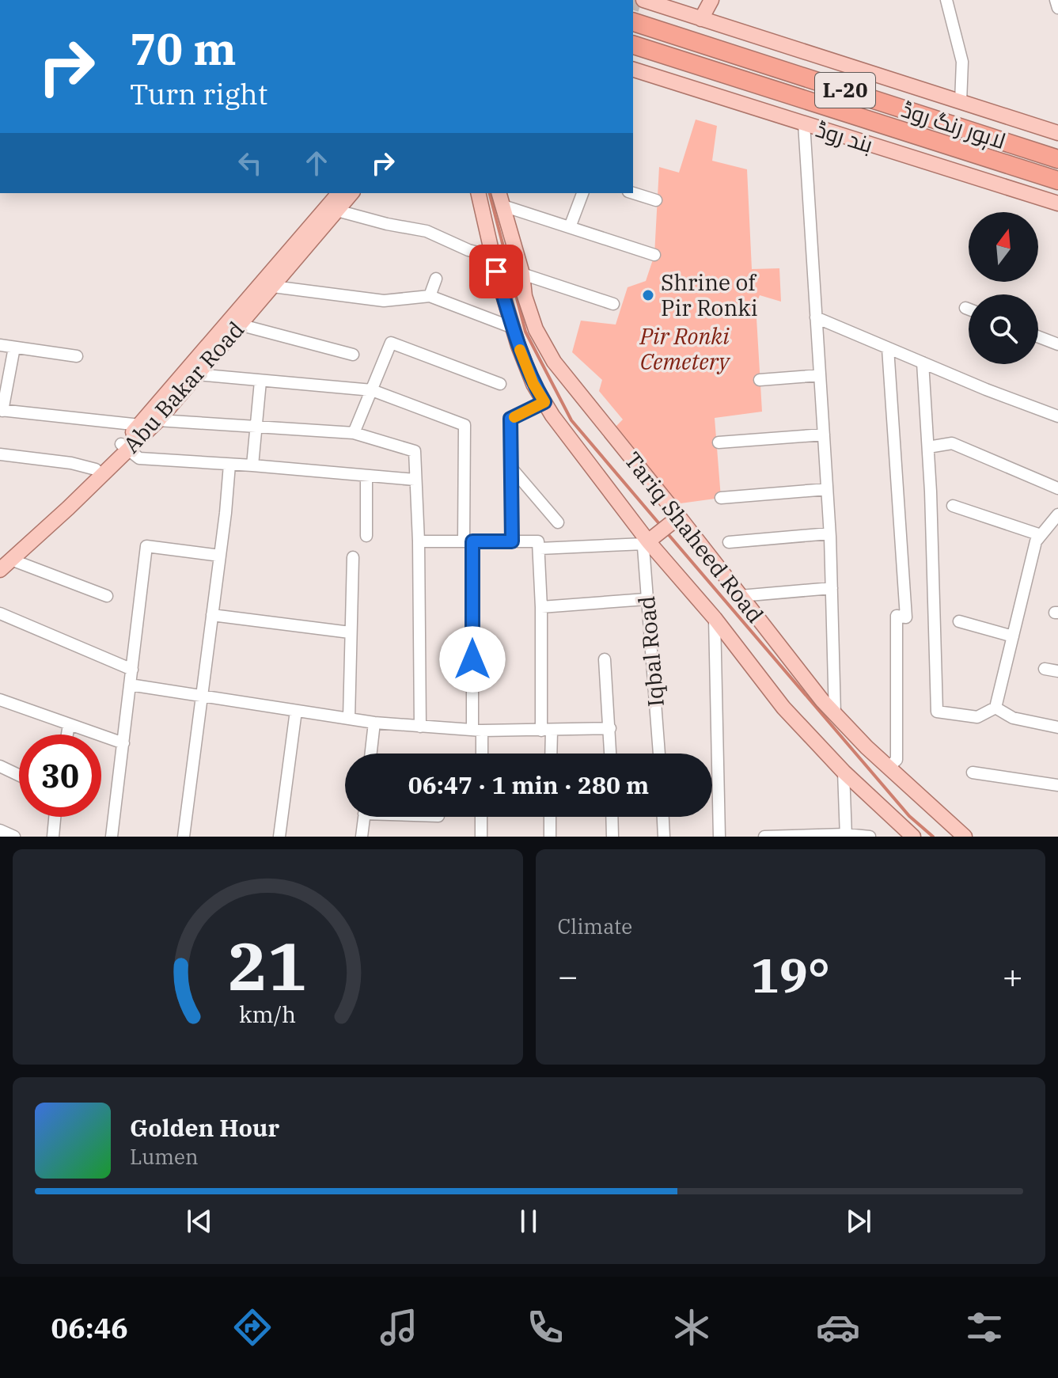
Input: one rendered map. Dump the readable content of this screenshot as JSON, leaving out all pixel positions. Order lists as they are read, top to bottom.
{
  "streets": {
    "highway": ["L-20", "لاہور رنگ روڈ"],
    "main road": ["بند روڈ", "Abu Bakar Road", "Tariq Shaheed Road"],
    "street": ["Iqbal Road"]
  },
  "crossings": [
    ["Tariq Shaheed Road", "Iqbal Road"]
  ],
  "parks": ["Pir Ronki Cemetery"],
  "places": ["Shrine of Pir Ronki"],
  "north": "top",
  "page": {
    "turn": ["70 m", "Turn right"],
    "limit": "30",
    "trip": "06:47 · 1 min · 280 m",
    "tile": "Climate",
    "heat": ["−", "19°", "+"],
    "song": ["Golden Hour", "Lumen"],
    "tabs": "06:46",
    "gauge": ["21", "km/h"]
  }
}
